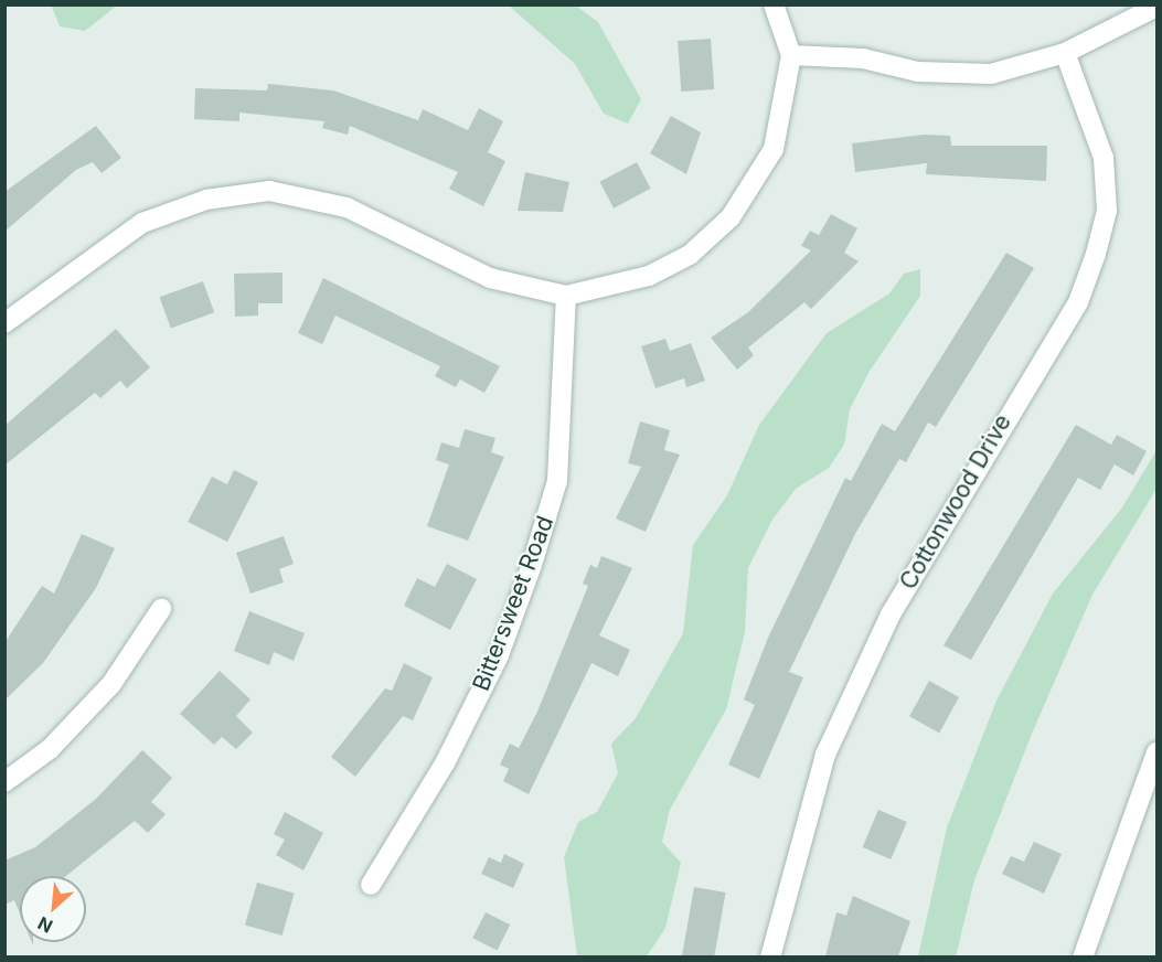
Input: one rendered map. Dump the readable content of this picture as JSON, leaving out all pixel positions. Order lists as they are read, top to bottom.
{
  "streets": {
    "street": ["Cottonwood Drive", "Bittersweet Road"]
  },
  "north": "bottom left"
}
